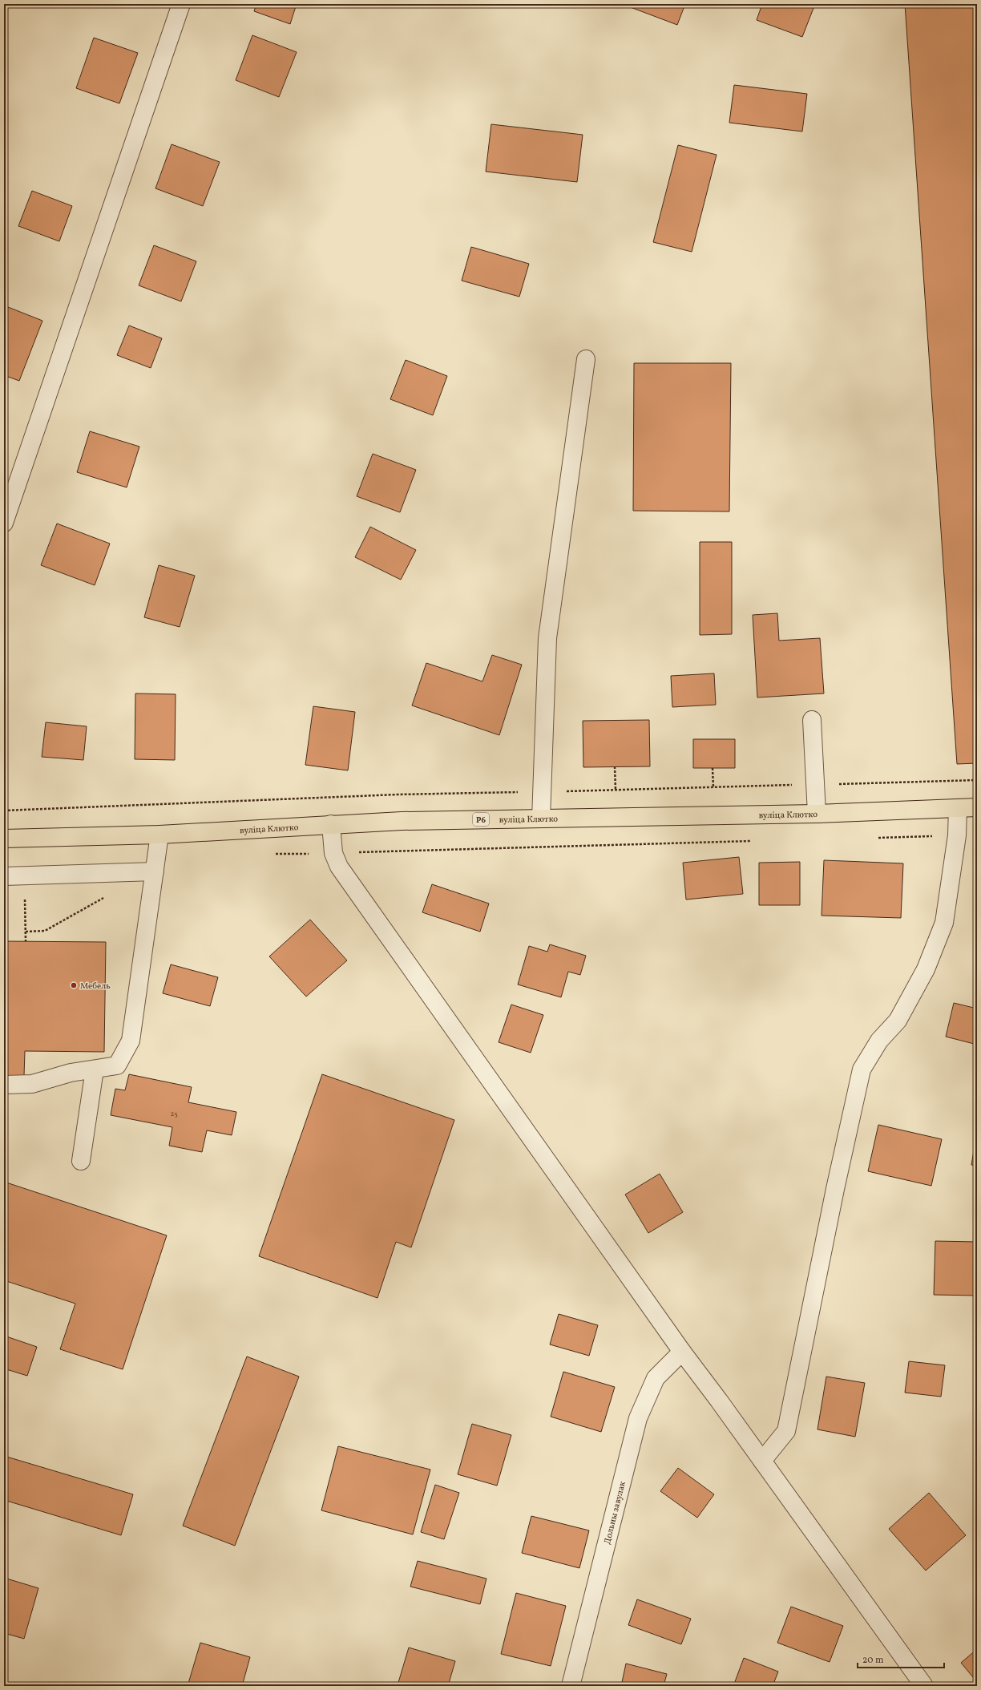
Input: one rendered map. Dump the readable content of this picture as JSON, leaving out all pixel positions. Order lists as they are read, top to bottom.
{
  "streets": {
    "main road": ["вуліца Клютко", "Р6"],
    "street": ["Дольны завулак"]
  },
  "places": ["Мебель"],
  "house_numbers": ["23"],
  "scale_bar": "20 m"
}
